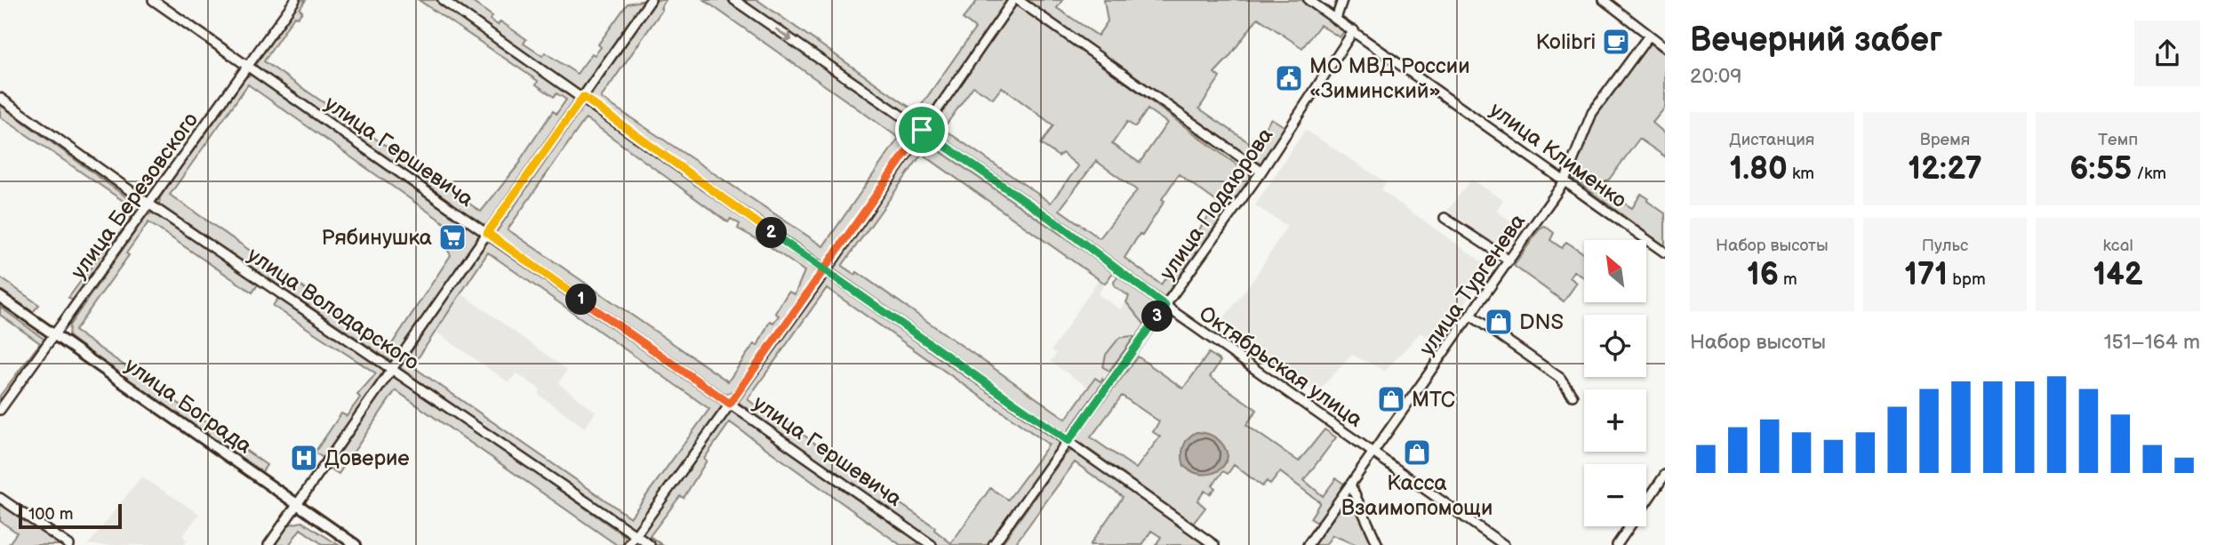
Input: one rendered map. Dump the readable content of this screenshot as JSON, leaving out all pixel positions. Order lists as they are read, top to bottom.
{
  "streets": {
    "street": [
      "улица Гершевича",
      "улица Клименко",
      "улица Березовского",
      "улица Подаюрова",
      "улица Тургенева",
      "улица Володарского",
      "Октябрьская улица",
      "улица Бограда"
    ]
  },
  "crossings": [
    ["улица Гершевича", "улица Березовского"],
    ["улица Клименко", "улица Подаюрова"],
    ["улица Клименко", "улица Тургенева"],
    ["улица Березовского", "улица Володарского"],
    ["улица Березовского", "улица Бограда"],
    ["улица Подаюрова", "Октябрьская улица"],
    ["улица Тургенева", "Октябрьская улица"]
  ],
  "places": {
    "cafe": ["Kolibri"],
    "public building": ["МО МВД России «Зиминский»"],
    "supermarket": ["Рябинушка"],
    "shop": ["DNS", "МТС", "Касса Взаимопомощи"],
    "hospital": ["Доверие"]
  },
  "scale_bar": "100 m",
  "north": "top left",
  "page": {
    "heading": ["Вечерний забег", "20:09"],
    "stats": [
      ["Дистанция", "1.80 km"],
      ["Время", "12:27"],
      ["Темп", "6:55 /km"],
      ["Набор высоты", "16 m"],
      ["Пульс", "171 bpm"],
      ["kcal", "142"]
    ],
    "pins": ["2", "1", "3"],
    "map_buttons": ["+", "−"],
    "chart": ["Набор высоты", "151–164 m"],
    "scale": "100 m"
  }
}
